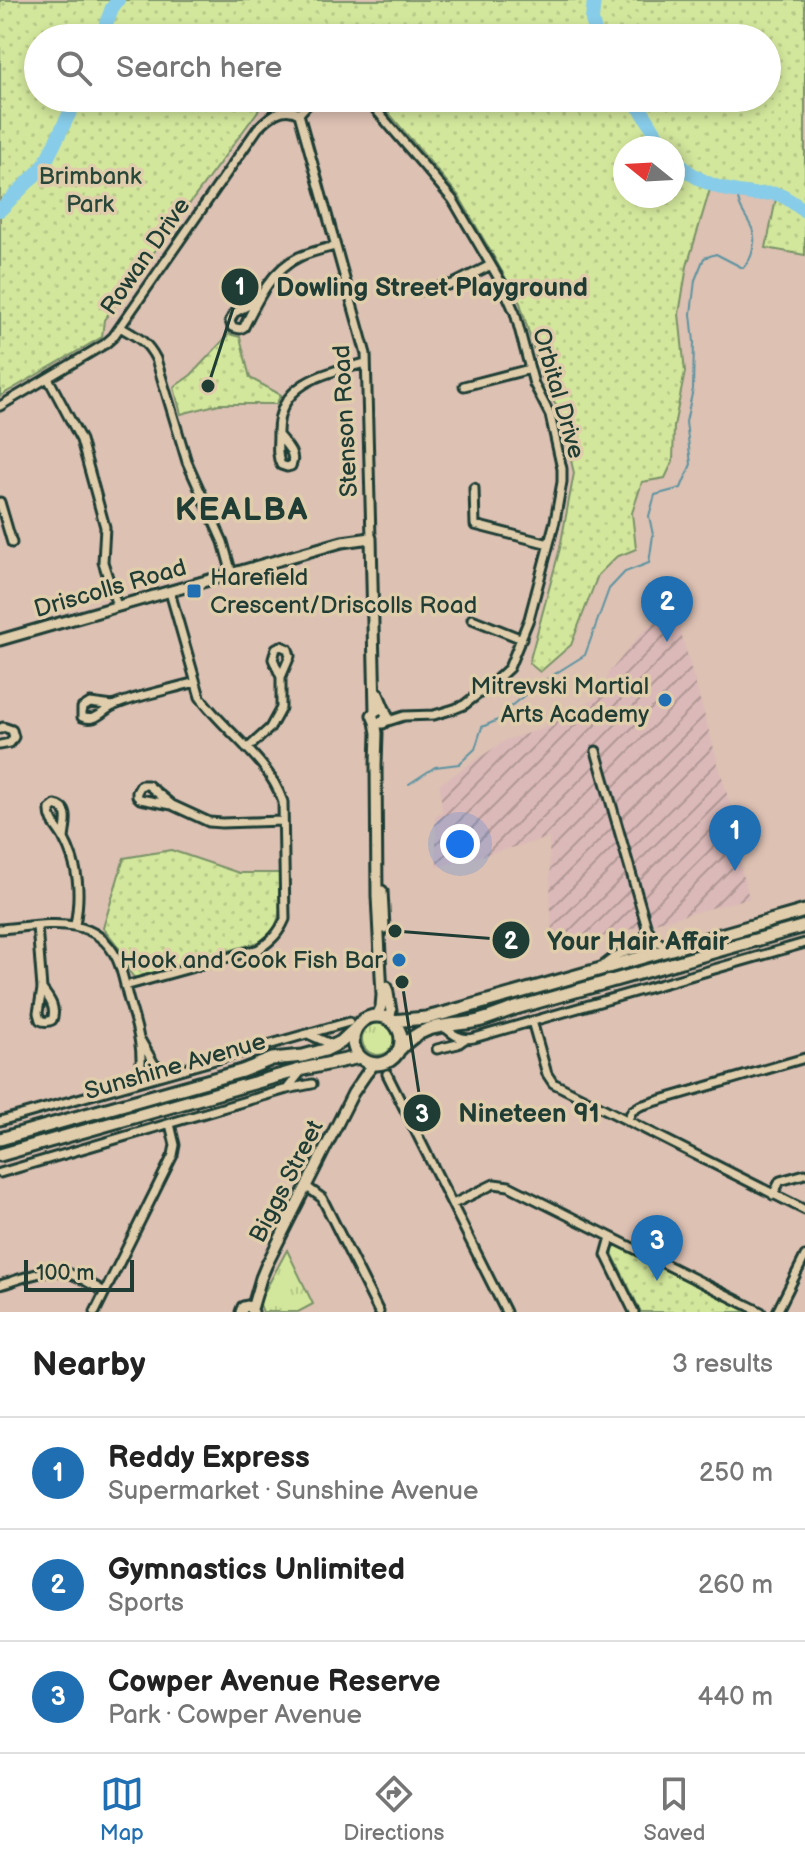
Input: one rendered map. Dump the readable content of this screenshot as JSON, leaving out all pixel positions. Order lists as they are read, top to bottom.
{
  "streets": {
    "main road": ["Sunshine Avenue"],
    "street": [
      "Rowan Drive",
      "Orbital Drive",
      "Stenson Road",
      "Driscolls Road",
      "Biggs Street"
    ]
  },
  "crossings": [
    ["Rowan Drive", "Stenson Road"],
    ["Orbital Drive", "Stenson Road"],
    ["Stenson Road", "Driscolls Road"],
    ["Stenson Road", "Sunshine Avenue"],
    ["Stenson Road", "Biggs Street"],
    ["Sunshine Avenue", "Biggs Street"]
  ],
  "districts": ["KEALBA"],
  "parks": ["Brimbank Park"],
  "places": {
    "other": [
      "Dowling Street Playground",
      "Mitrevski Martial Arts Academy",
      "Your Hair Affair",
      "Hook and Cook Fish Bar",
      "Nineteen 91"
    ],
    "transit": ["Harefield Crescent/Driscolls Road"]
  },
  "scale_bar": "100 m",
  "north": "left",
  "page": {
    "search": "Search here",
    "pins": ["2", "1", "3"],
    "scale": "100 m",
    "heading": ["Nearby", "3 results"],
    "list": [
      {
        "mark": "1",
        "name": "Reddy Express",
        "note": "Supermarket · Sunshine Avenue",
        "value": "250 m"
      },
      {
        "mark": "2",
        "name": "Gymnastics Unlimited",
        "note": "Sports",
        "value": "260 m"
      },
      {
        "mark": "3",
        "name": "Cowper Avenue Reserve",
        "note": "Park · Cowper Avenue",
        "value": "440 m"
      }
    ],
    "nav": ["Map", "Directions", "Saved"]
  }
}
